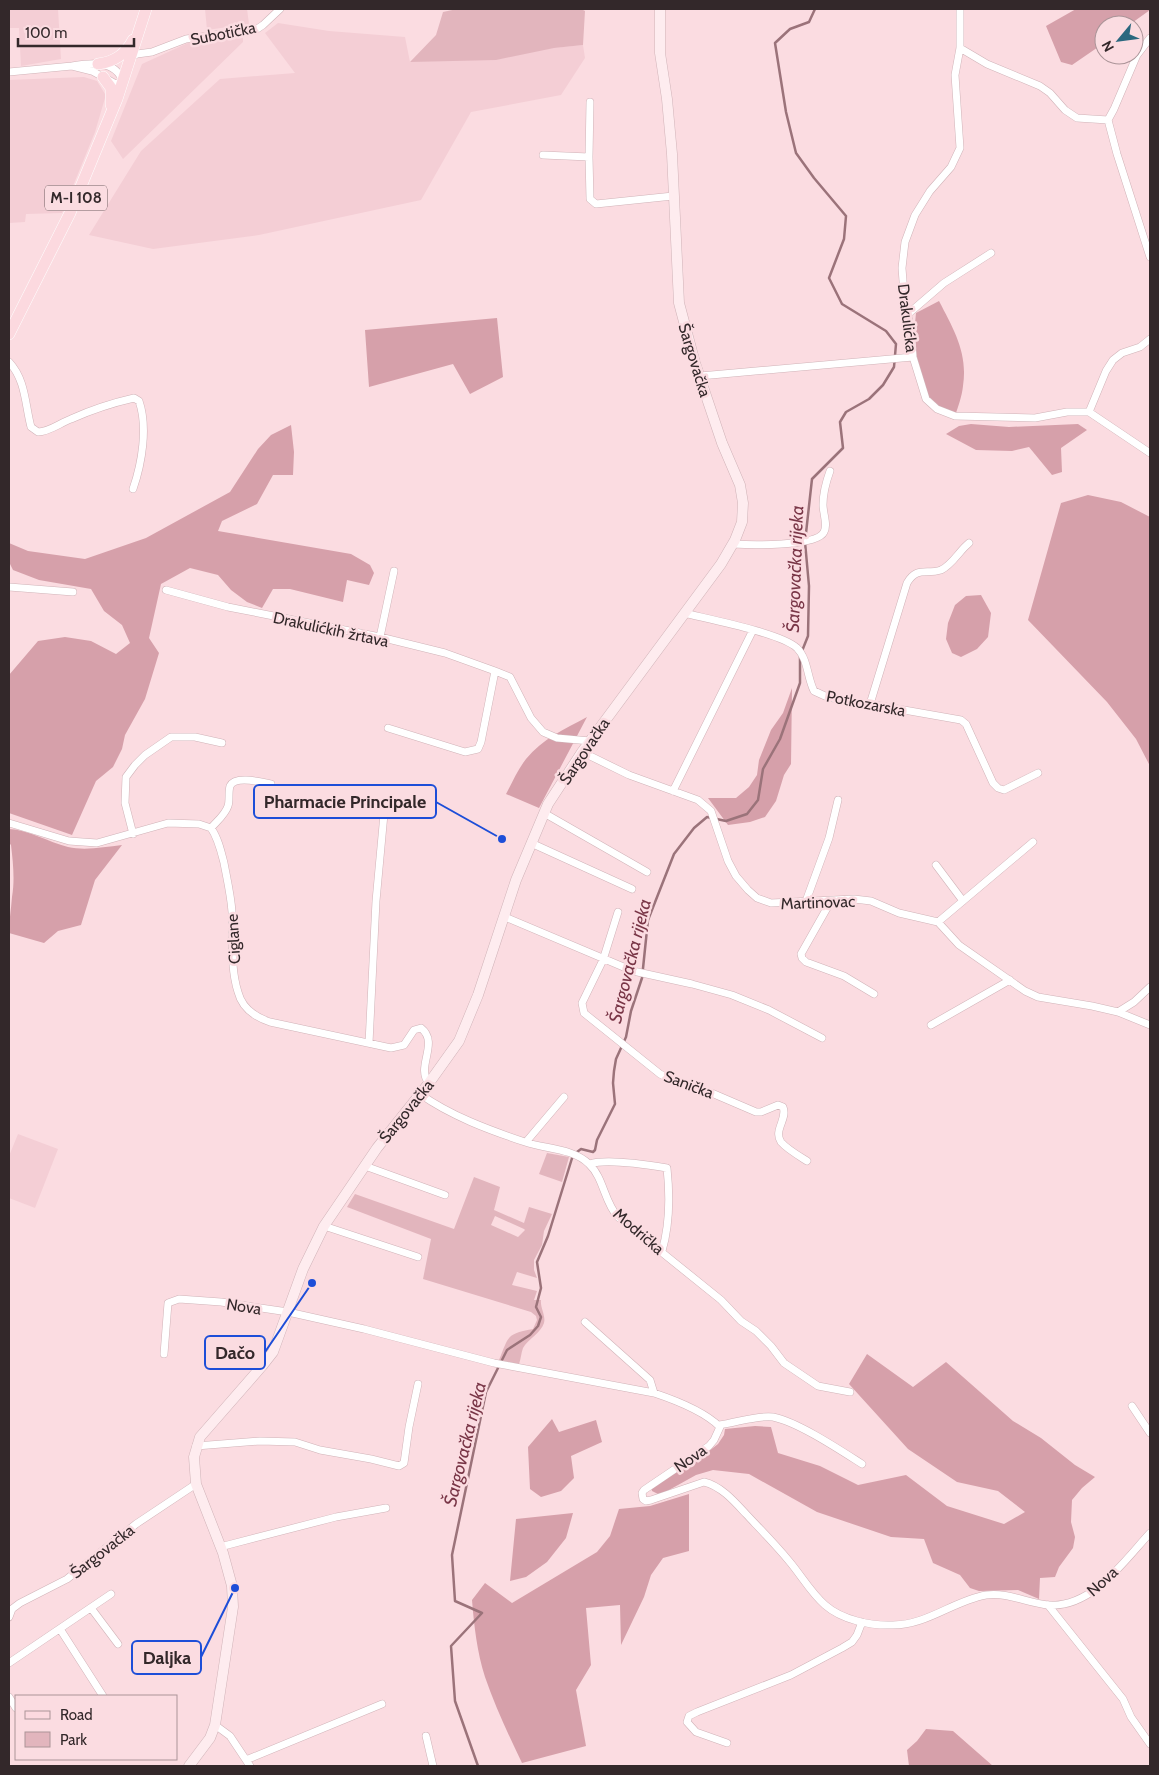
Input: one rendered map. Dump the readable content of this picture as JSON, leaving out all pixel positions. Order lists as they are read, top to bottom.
{
  "streets": {
    "main road": ["M-I 108"],
    "street": [
      "Subotička",
      "Drakulićka",
      "Šargovačka",
      "Drakulićkih žrtava",
      "Potkozarska",
      "Martinovac",
      "Ciglane",
      "Sanička",
      "Modrička",
      "Nova"
    ]
  },
  "crossings": [
    ["Subotička", "M-I 108"],
    ["Šargovačka", "Drakulićkih žrtava"],
    ["Šargovačka", "Potkozarska"],
    ["Šargovačka", "Martinovac"],
    ["Šargovačka", "Ciglane"],
    ["Šargovačka", "Modrička"],
    ["Šargovačka", "Nova"]
  ],
  "water": ["Šargovačka rijeka"],
  "places": ["Pharmacie Principale", "Dačo", "Daljka"],
  "legend": ["Road", "Park"],
  "scale_bar": "100 m",
  "north": "bottom left"
}
